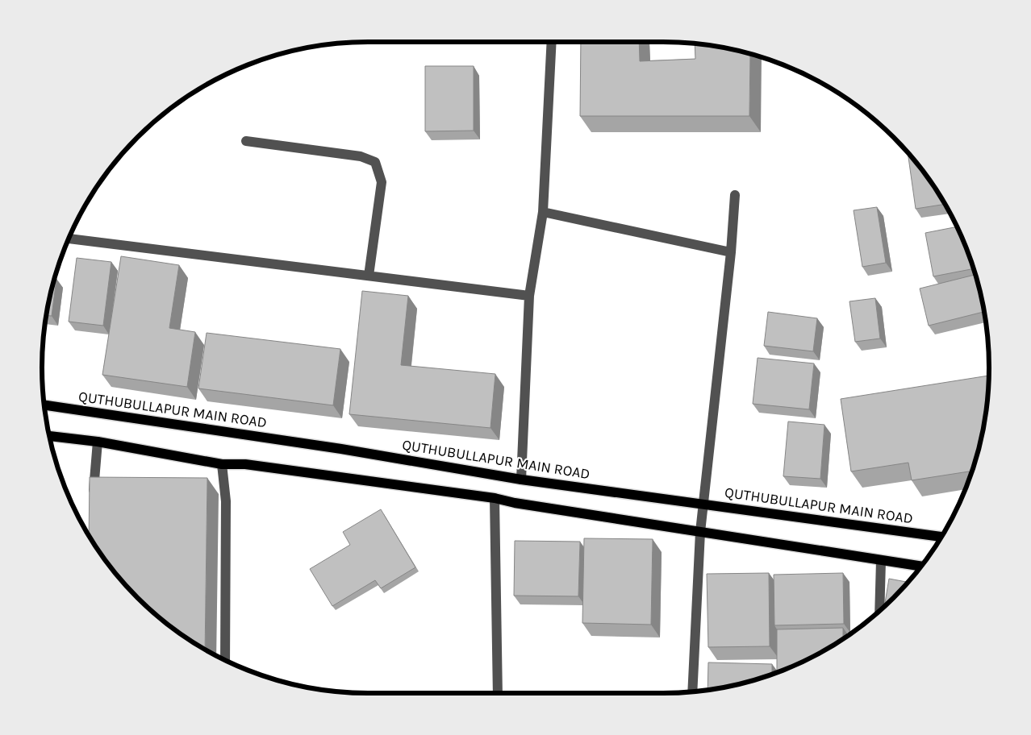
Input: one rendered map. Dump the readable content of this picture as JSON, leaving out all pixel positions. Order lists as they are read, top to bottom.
{
  "streets": {
    "main road": ["QUTHUBULLAPUR MAIN ROAD"]
  }
}
